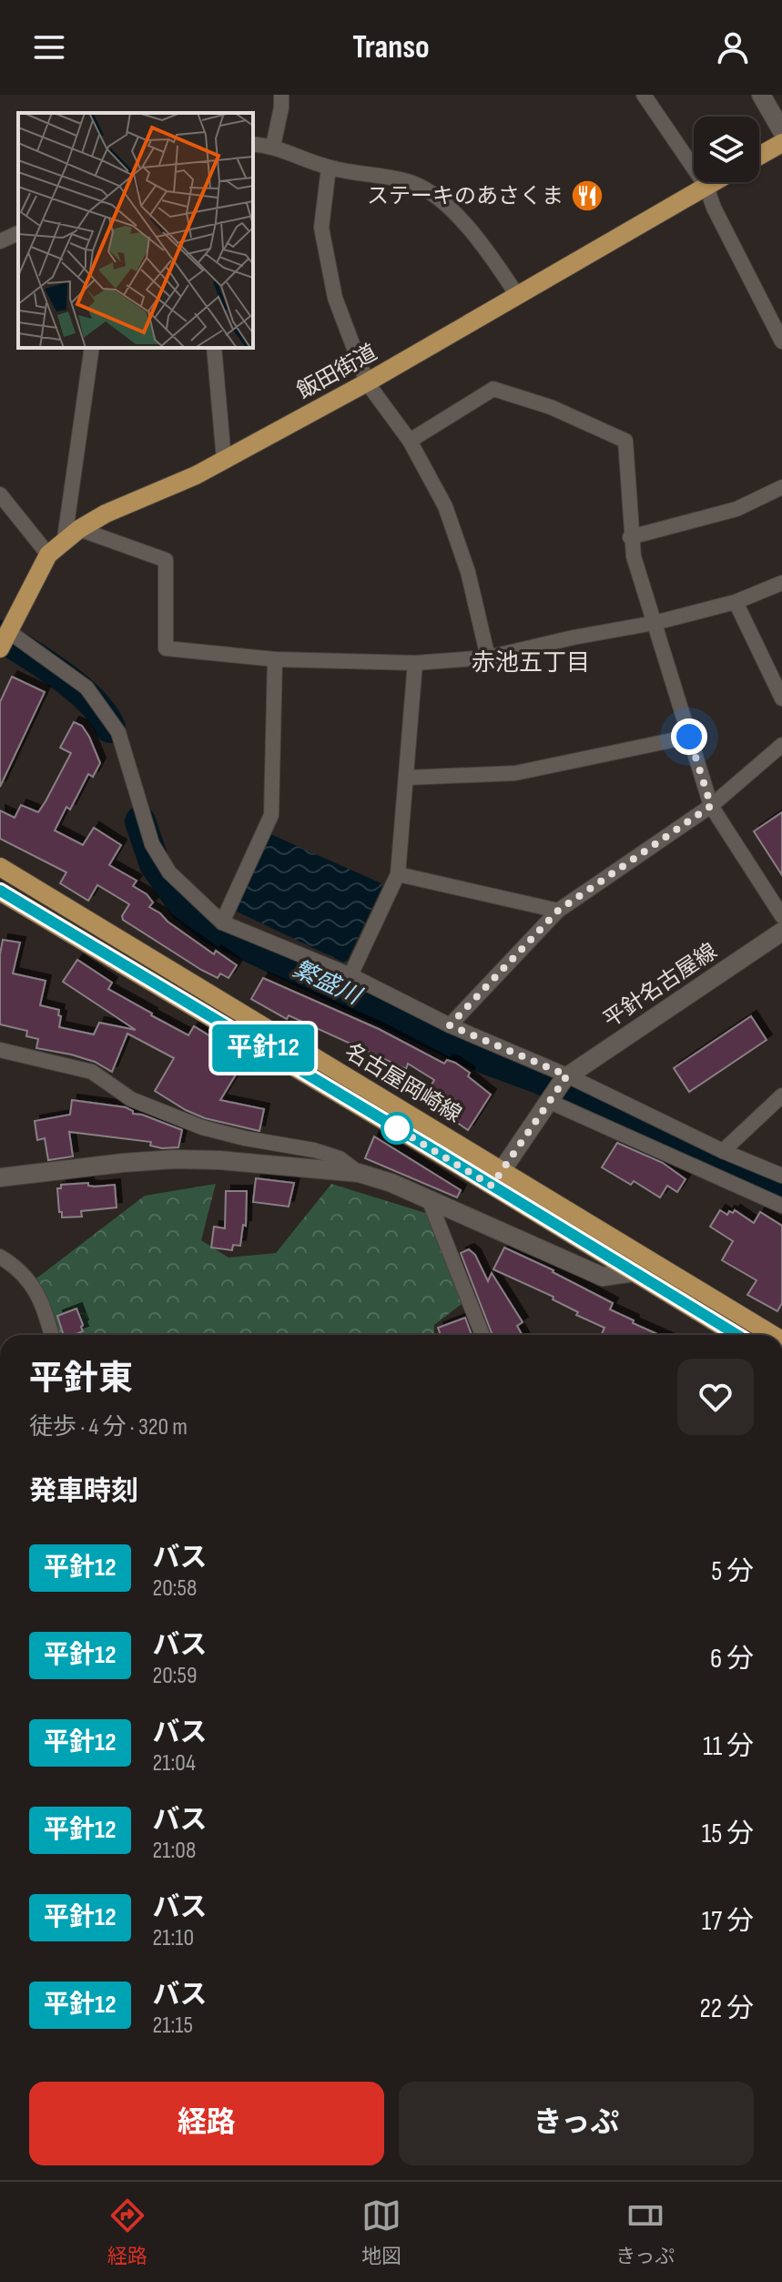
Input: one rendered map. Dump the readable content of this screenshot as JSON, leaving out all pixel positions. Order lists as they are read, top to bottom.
{
  "streets": {
    "main road": ["飯田街道", "名古屋岡崎線"],
    "street": ["平針名古屋線"]
  },
  "districts": ["赤池五丁目"],
  "water": ["繁盛川"],
  "places": {
    "restaurant": ["ステーキのあさくま"]
  },
  "lines": ["bus line 平針12"],
  "page": {
    "header": "Transo",
    "on_map": "平針12",
    "heading": [
      ["平針東", "徒歩 · 4 分 · 320 m"],
      "発車時刻"
    ],
    "list": [
      {
        "mark": "平針12",
        "name": "バス",
        "note": "20:58",
        "value": "5 分"
      },
      {
        "mark": "平針12",
        "name": "バス",
        "note": "20:59",
        "value": "6 分"
      },
      {
        "mark": "平針12",
        "name": "バス",
        "note": "21:04",
        "value": "11 分"
      },
      {
        "mark": "平針12",
        "name": "バス",
        "note": "21:08",
        "value": "15 分"
      },
      {
        "mark": "平針12",
        "name": "バス",
        "note": "21:10",
        "value": "17 分"
      },
      {
        "mark": "平針12",
        "name": "バス",
        "note": "21:15",
        "value": "22 分"
      }
    ],
    "buttons": ["経路", "きっぷ"],
    "tabs": ["経路", "地図", "きっぷ"]
  }
}
